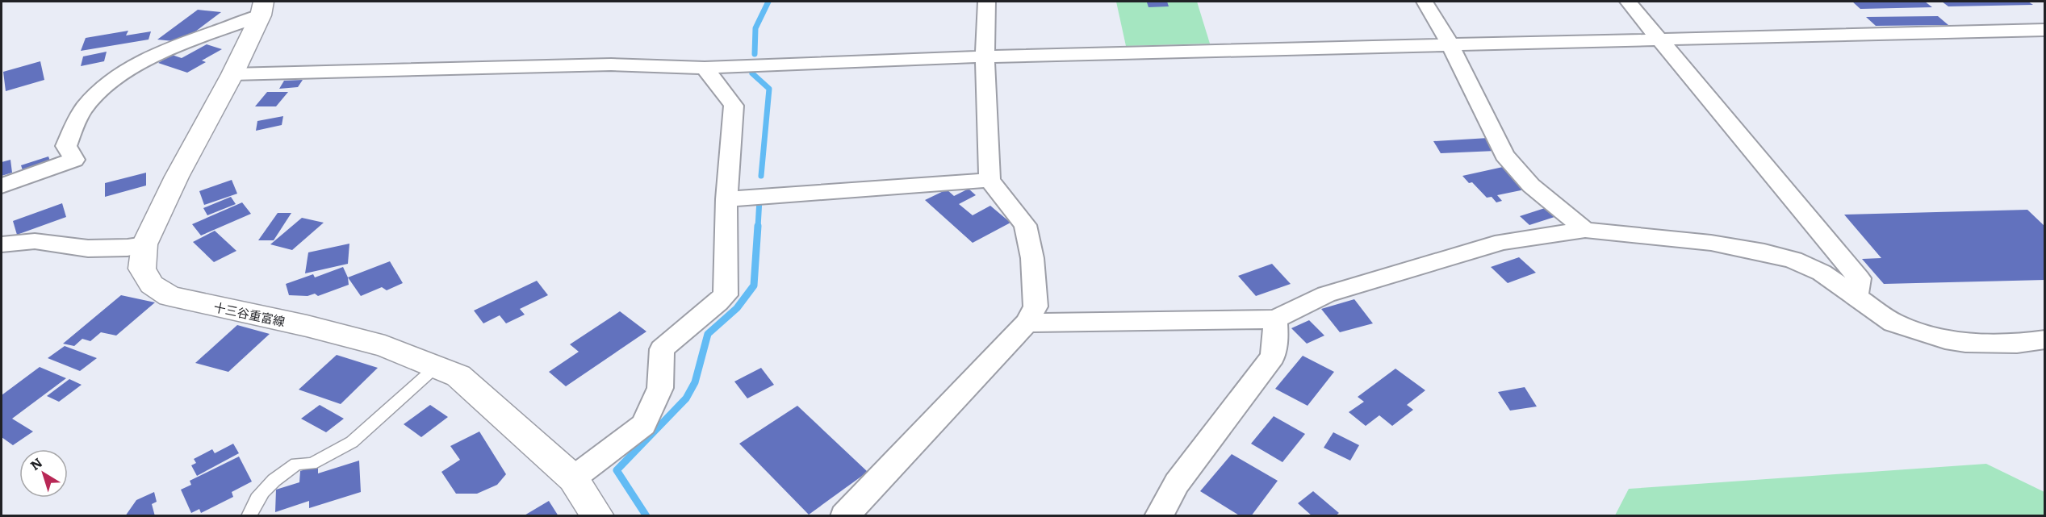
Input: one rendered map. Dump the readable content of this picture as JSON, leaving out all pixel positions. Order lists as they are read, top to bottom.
{
  "streets": {
    "main road": ["十三谷重富線"]
  },
  "north": "top left"
}
